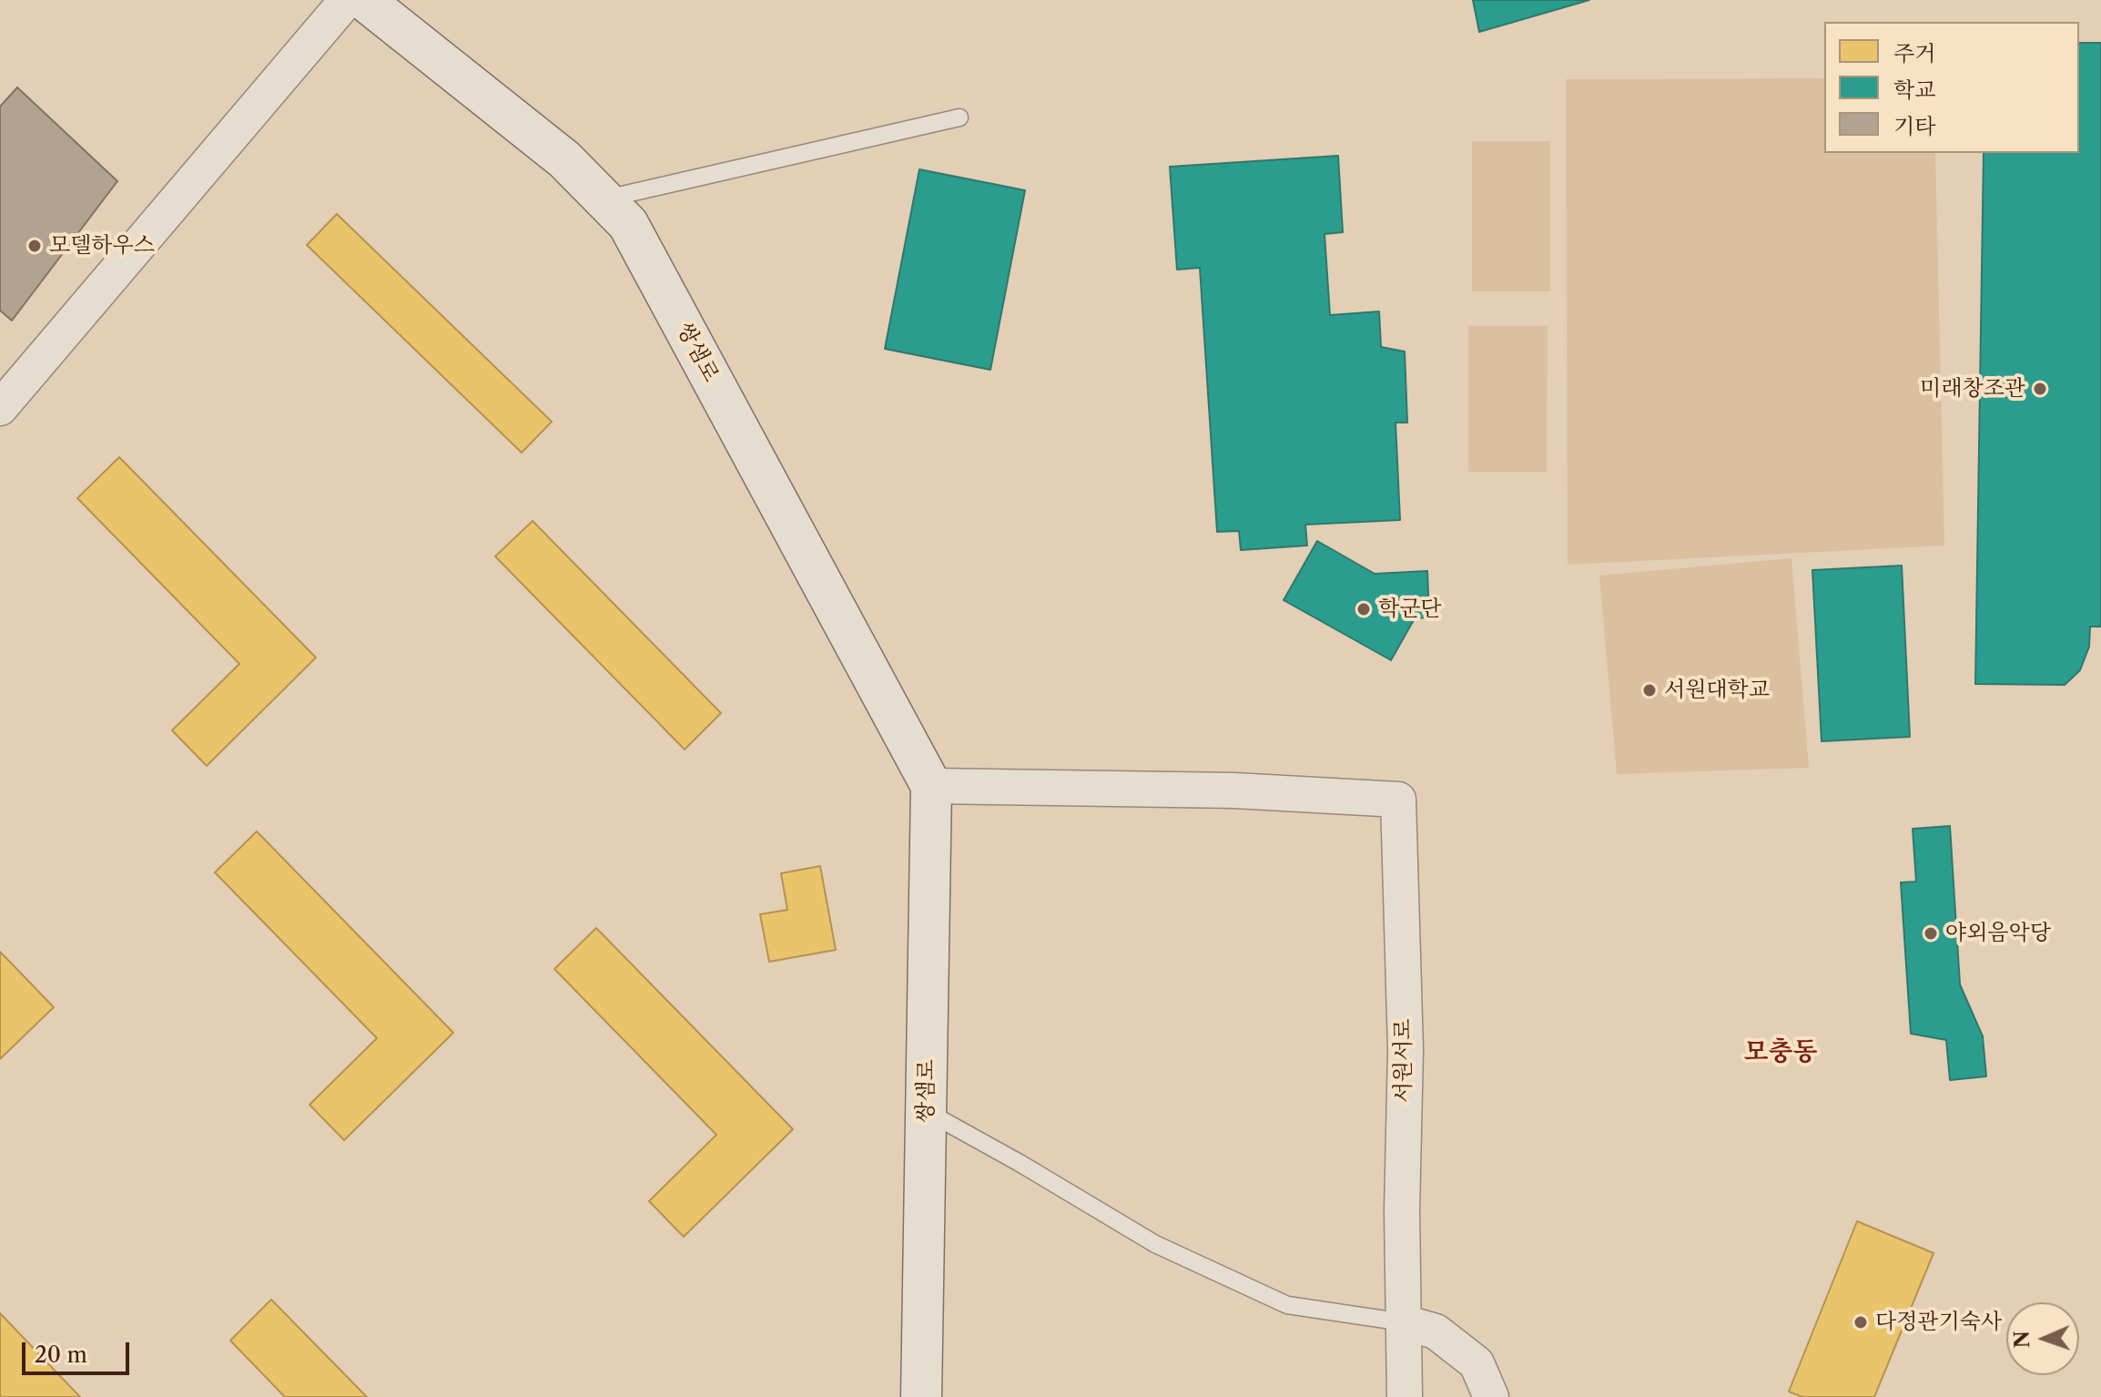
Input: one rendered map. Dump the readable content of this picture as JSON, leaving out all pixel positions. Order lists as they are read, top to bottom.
{
  "streets": {
    "street": ["쌍샘로", "서원서로"]
  },
  "crossings": [
    ["쌍샘로", "서원서로"]
  ],
  "districts": ["모충동"],
  "places": [
    "모델하우스",
    "미래창조관",
    "학군단",
    "서원대학교",
    "야외음악당",
    "다정관기숙사"
  ],
  "legend": ["주거", "학교", "기타"],
  "scale_bar": "20 m",
  "north": "left"
}
